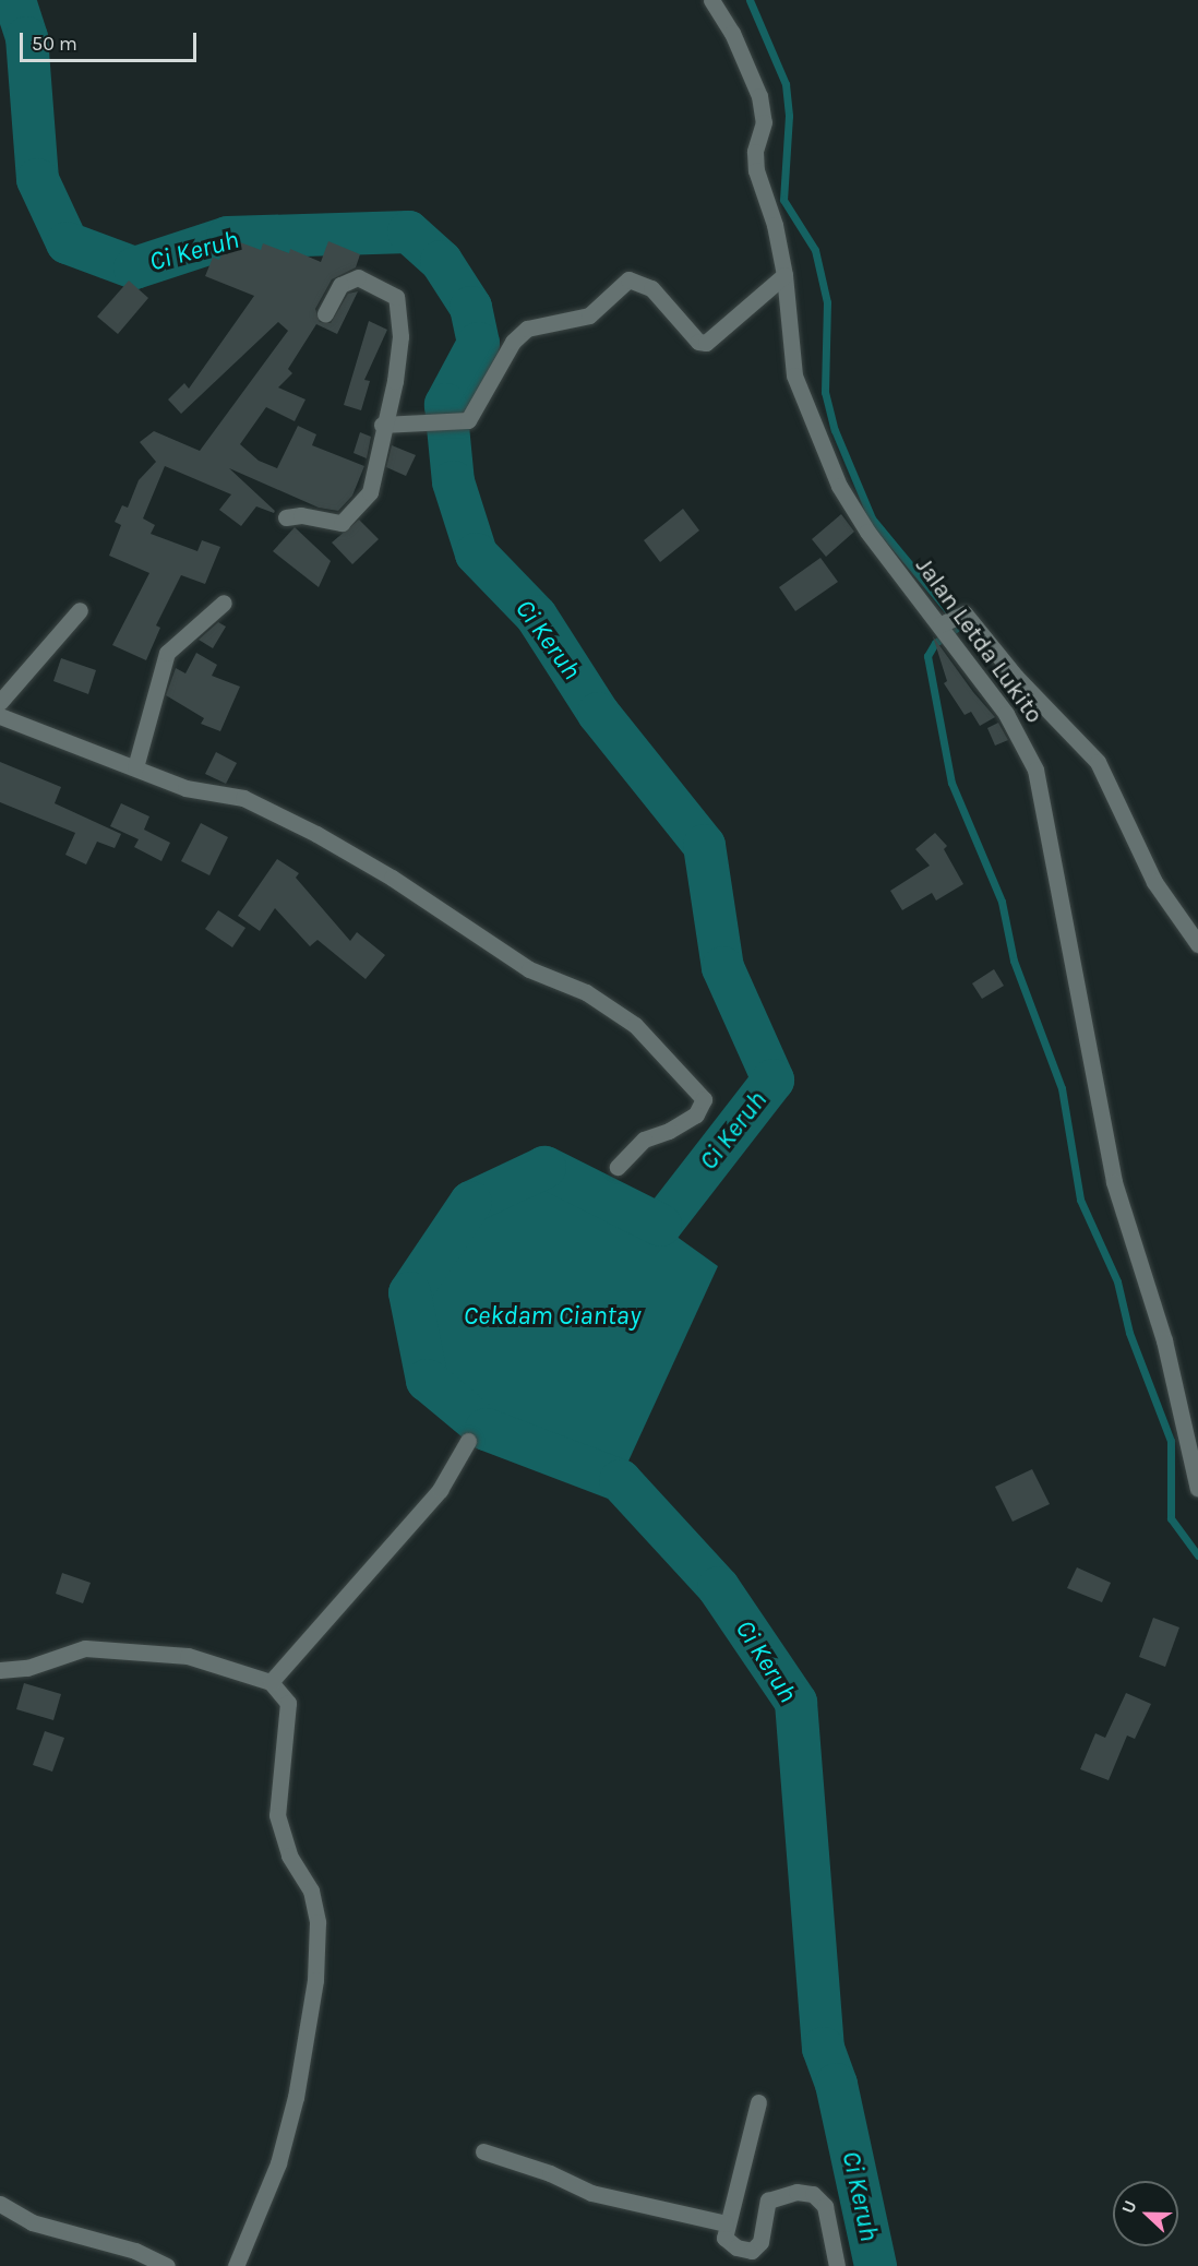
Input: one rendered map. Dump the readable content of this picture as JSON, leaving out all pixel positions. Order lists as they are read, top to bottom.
{
  "streets": {
    "street": ["Jalan Letda Lukito"]
  },
  "water": ["Ci Keruh", "Cekdam Ciantay"],
  "scale_bar": "50 m",
  "north": "left"
}
